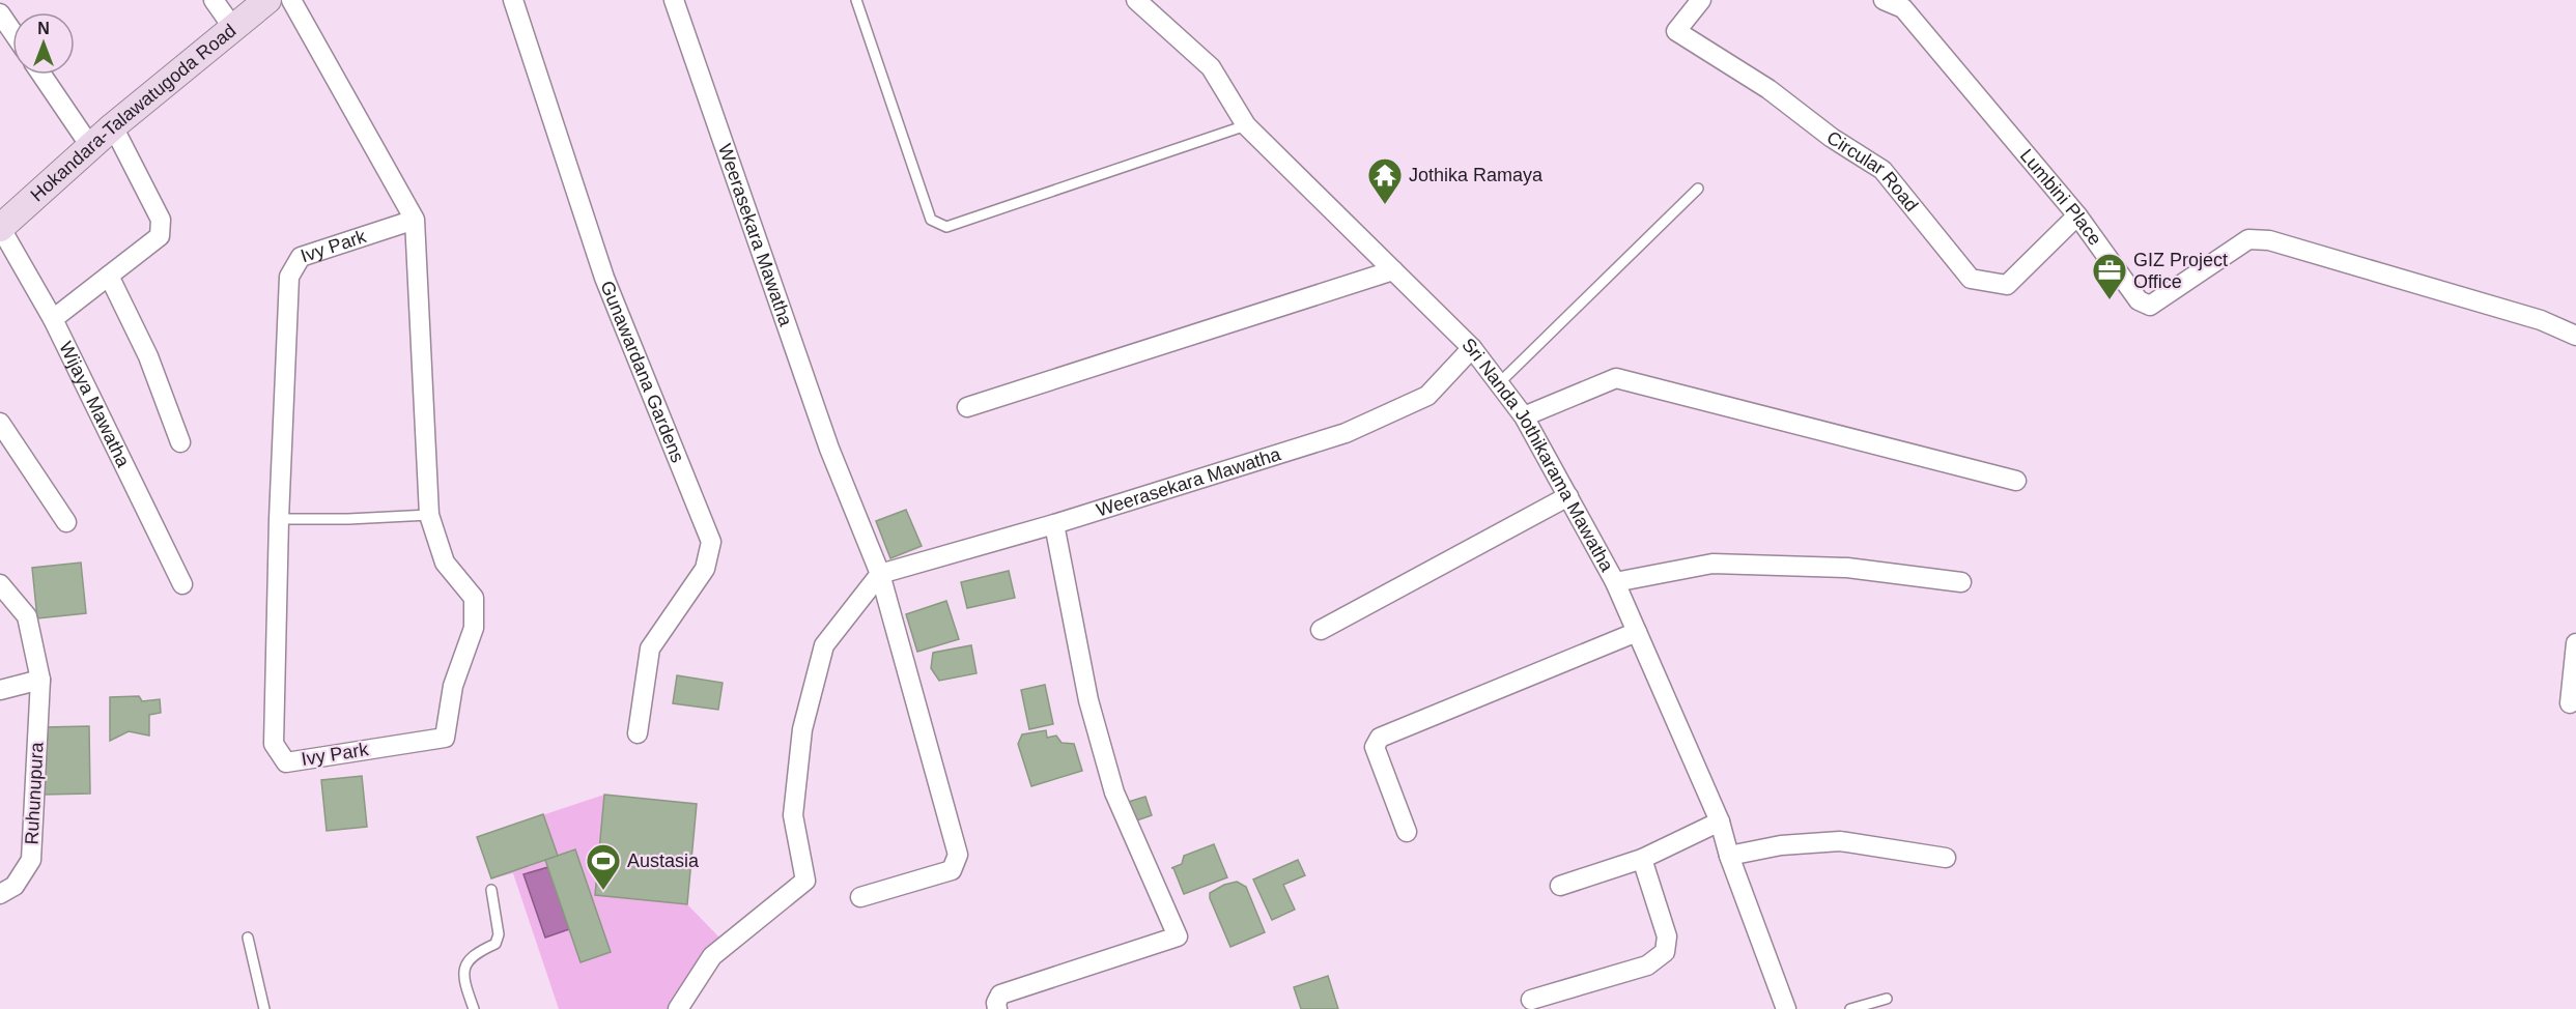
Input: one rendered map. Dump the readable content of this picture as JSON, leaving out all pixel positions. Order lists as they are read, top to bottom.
{
  "streets": {
    "main road": ["Hokandara-Talawatugoda Road"],
    "street": [
      "Circular Road",
      "Lumbini Place",
      "Weerasekara Mawatha",
      "Ivy Park",
      "Gunawardana Gardens",
      "Wijaya Mawatha",
      "Sri Nanda Jothikarama Mawatha",
      "Ruhunupura"
    ]
  },
  "crossings": [
    ["Hokandara-Talawatugoda Road", "Wijaya Mawatha"],
    ["Circular Road", "Lumbini Place"],
    ["Weerasekara Mawatha", "Sri Nanda Jothikarama Mawatha"]
  ],
  "places": {
    "temple": ["Jothika Ramaya"],
    "office": ["GIZ Project Office"],
    "sports": ["Austasia"]
  },
  "north": "top"
}
